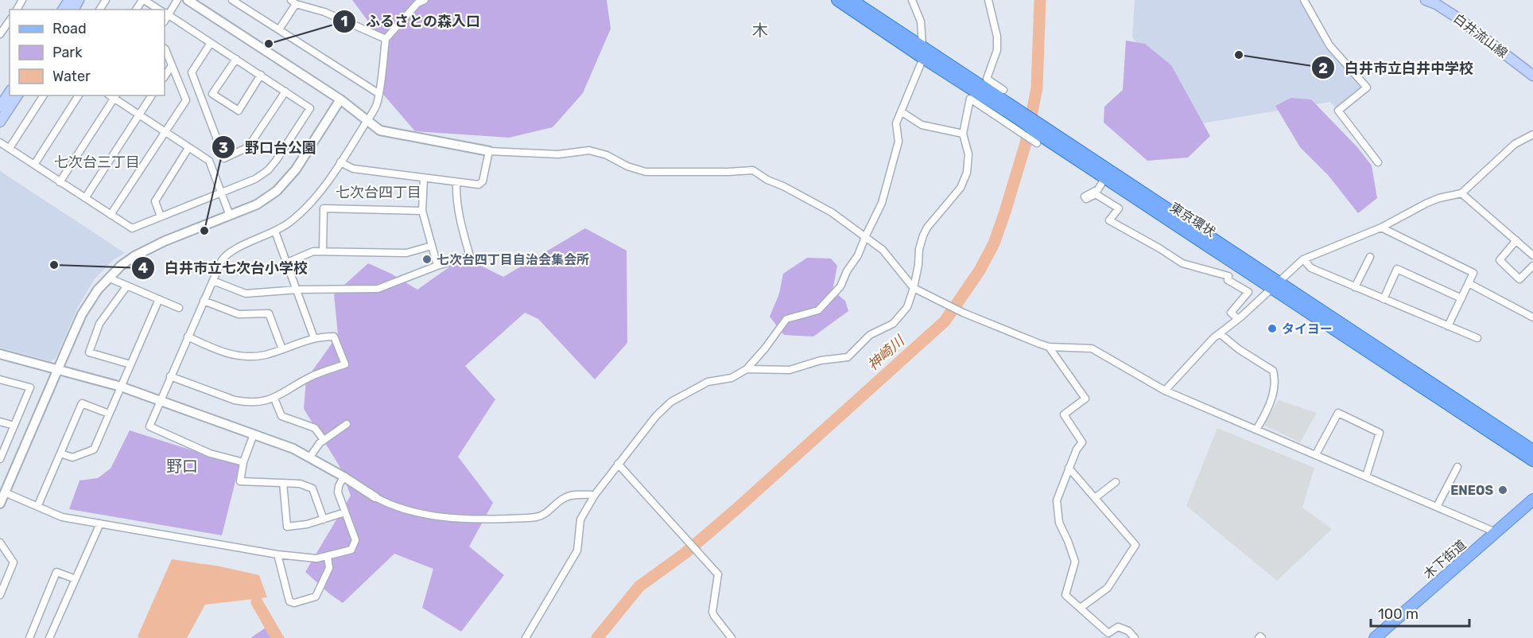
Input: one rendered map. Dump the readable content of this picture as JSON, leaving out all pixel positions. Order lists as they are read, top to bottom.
{
  "streets": {
    "highway": ["東京環状"],
    "main road": ["白井流山線", "木下街道"]
  },
  "districts": [
    "木",
    "七次台三丁目",
    "七次台四丁目",
    "野口"
  ],
  "water": ["神崎川"],
  "places": [
    "ふるさとの森入口",
    "白井市立白井中学校",
    "野口台公園",
    "七次台四丁目自治会集会所",
    "白井市立七次台小学校",
    "タイヨー",
    "ENEOS"
  ],
  "legend": ["Road", "Park", "Water"],
  "scale_bar": "100 m"
}
